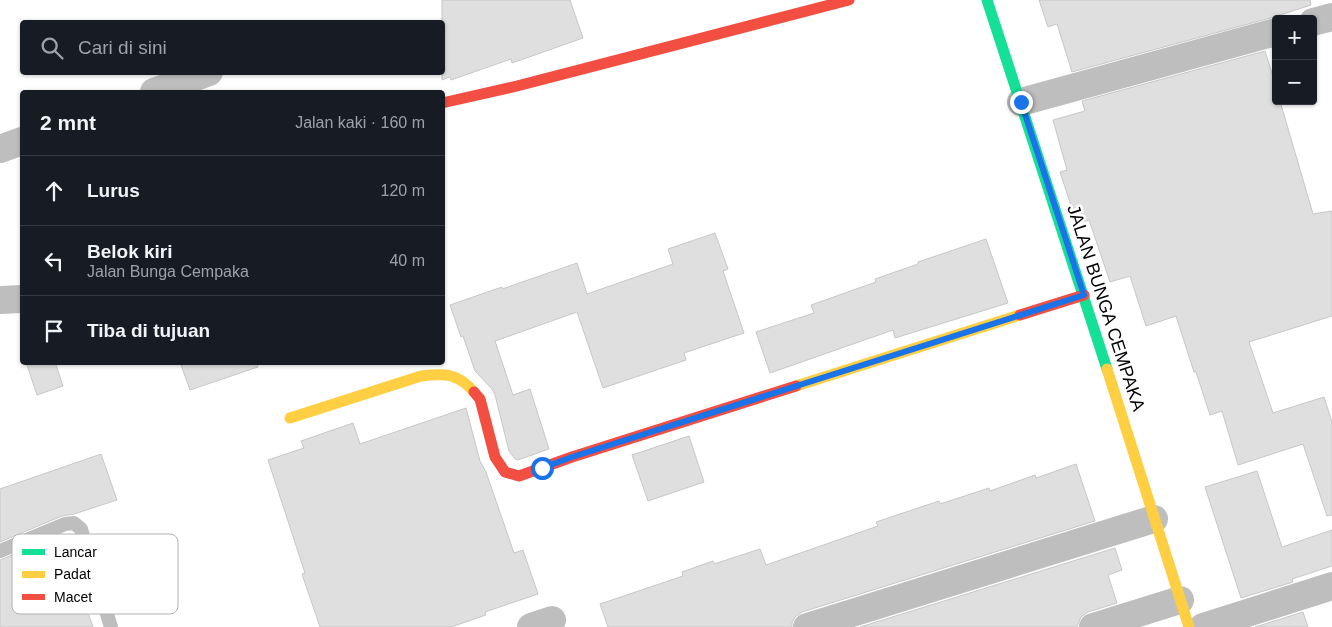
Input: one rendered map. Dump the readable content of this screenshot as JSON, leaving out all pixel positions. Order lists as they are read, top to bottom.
{
  "streets": {
    "street": ["JALAN BUNGA CEMPAKA"]
  },
  "legend": ["Lancar", "Padat", "Macet"],
  "page": {
    "map_buttons": ["+", "−"],
    "search": "Cari di sini",
    "heading": ["2 mnt", "Jalan kaki · 160 m"],
    "list": [
      ["Lurus", "120 m"],
      ["Belok kiri", "Jalan Bunga Cempaka", "40 m"],
      "Tiba di tujuan"
    ]
  }
}
